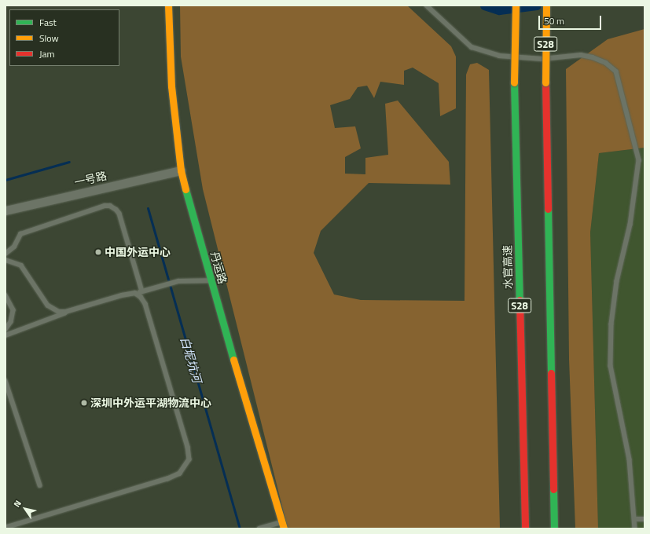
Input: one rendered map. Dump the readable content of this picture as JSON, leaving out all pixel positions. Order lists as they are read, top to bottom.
{
  "streets": {
    "main road": ["S28", "水官高速", "丹运路"],
    "street": ["一号路"]
  },
  "crossings": [
    ["一号路", "丹运路"]
  ],
  "water": ["白坭坑河"],
  "places": ["中国外运中心", "深圳中外运平湖物流中心"],
  "legend": ["Fast", "Slow", "Jam"],
  "scale_bar": "50 m",
  "north": "top left"
}
